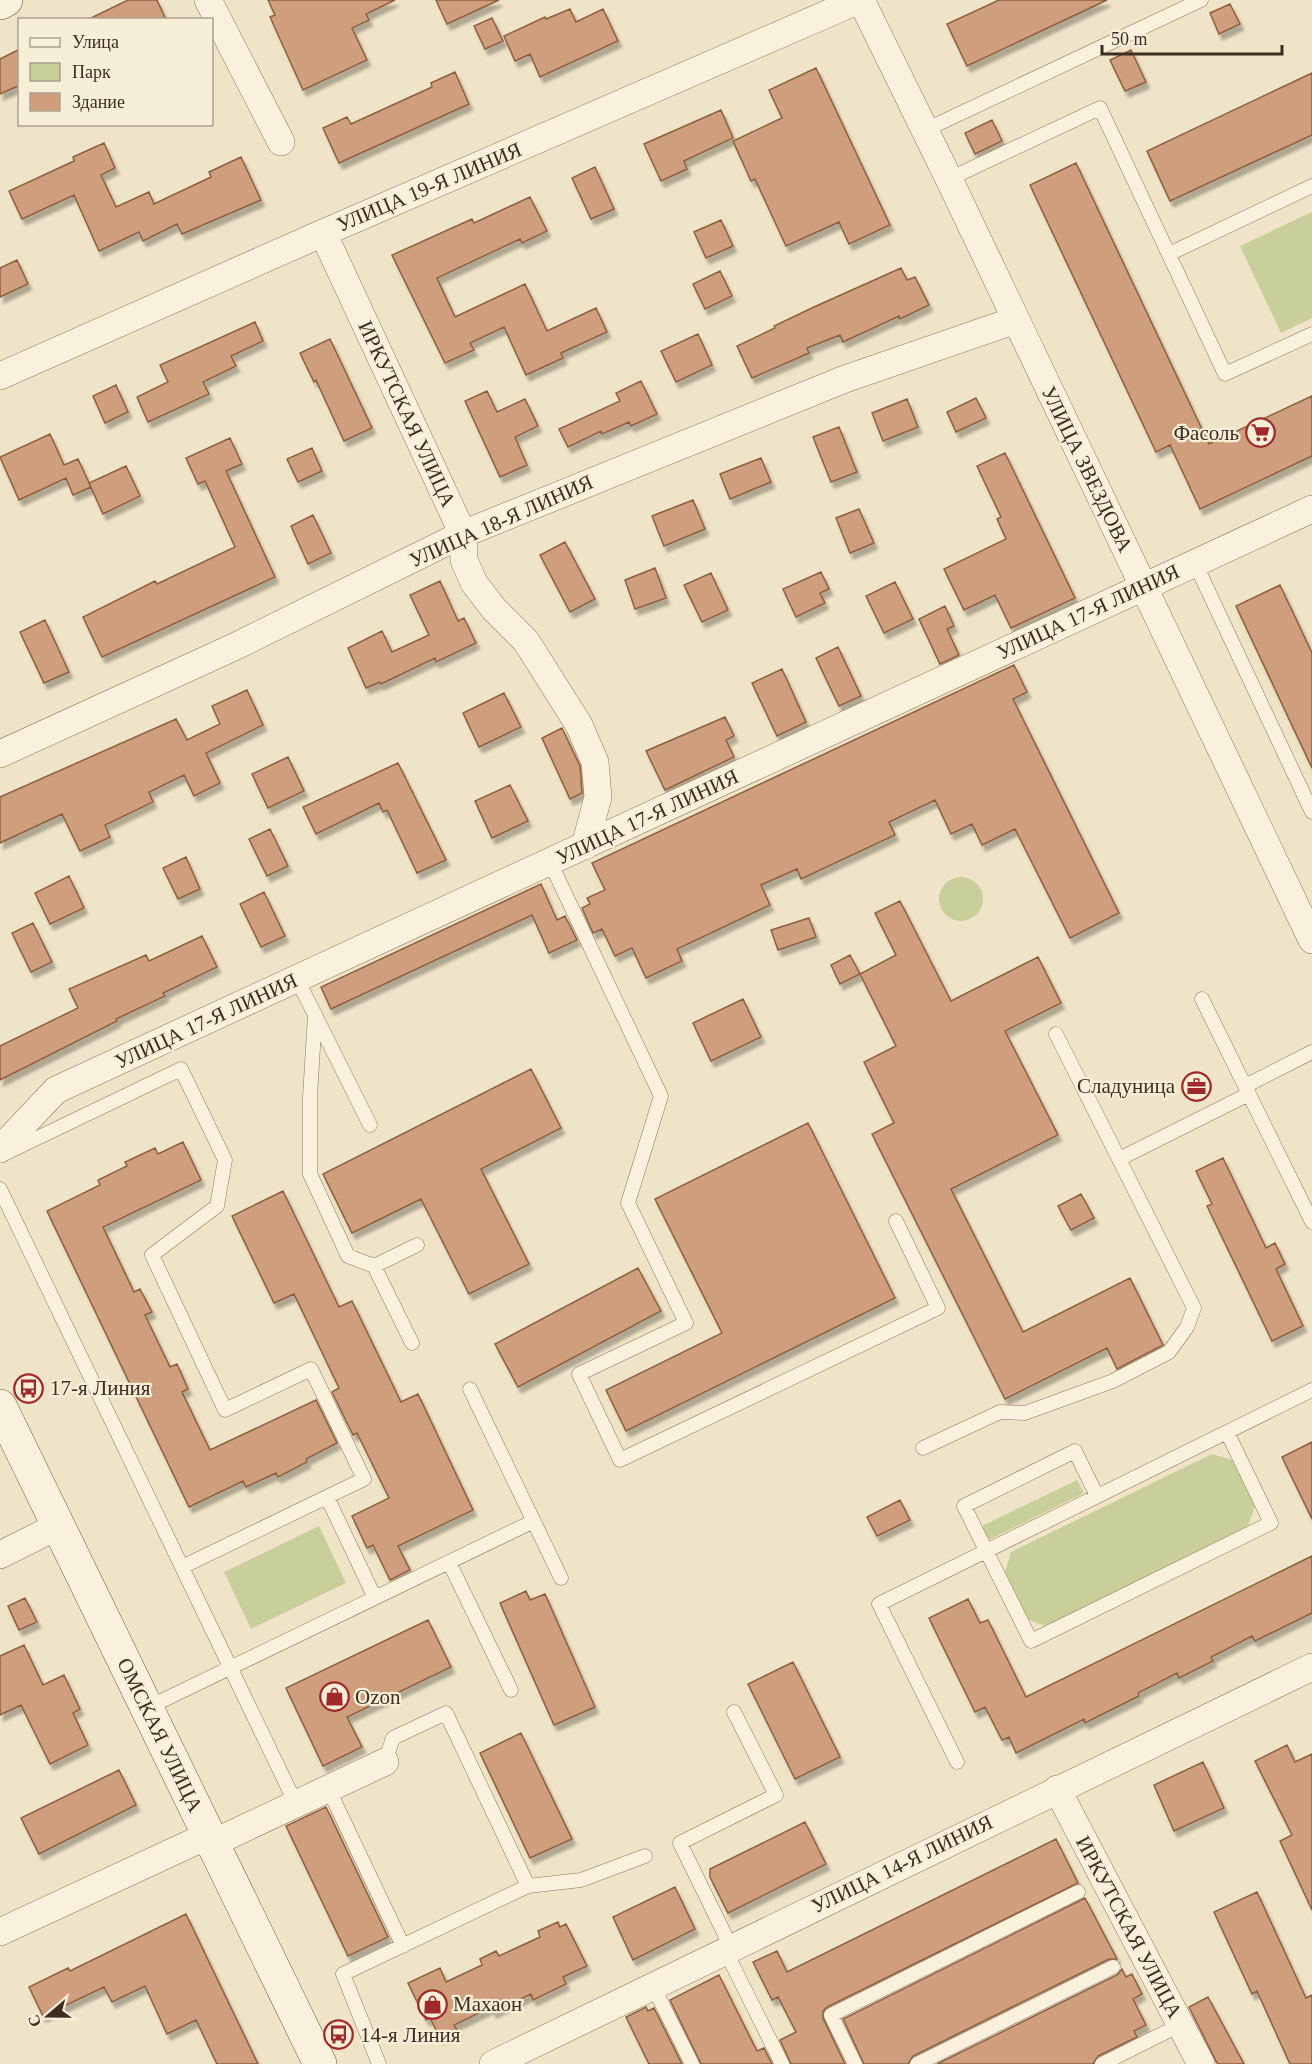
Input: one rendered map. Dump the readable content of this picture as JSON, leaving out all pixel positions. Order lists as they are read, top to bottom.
{
  "streets": {
    "main road": ["ОМСКАЯ УЛИЦА"],
    "street": [
      "УЛИЦА 19-Я ЛИНИЯ",
      "ИРКУТСКАЯ УЛИЦА",
      "УЛИЦА ЗВЕЗДОВА",
      "УЛИЦА 18-Я ЛИНИЯ",
      "УЛИЦА 17-Я ЛИНИЯ",
      "УЛИЦА 14-Я ЛИНИЯ"
    ]
  },
  "crossings": [
    ["УЛИЦА 19-Я ЛИНИЯ", "ИРКУТСКАЯ УЛИЦА"],
    ["УЛИЦА 19-Я ЛИНИЯ", "УЛИЦА ЗВЕЗДОВА"],
    ["ИРКУТСКАЯ УЛИЦА", "УЛИЦА 18-Я ЛИНИЯ"],
    ["ИРКУТСКАЯ УЛИЦА", "УЛИЦА 17-Я ЛИНИЯ"],
    ["ИРКУТСКАЯ УЛИЦА", "УЛИЦА 14-Я ЛИНИЯ"],
    ["УЛИЦА ЗВЕЗДОВА", "УЛИЦА 18-Я ЛИНИЯ"],
    ["УЛИЦА ЗВЕЗДОВА", "УЛИЦА 17-Я ЛИНИЯ"]
  ],
  "places": {
    "supermarket": ["Фасоль"],
    "office": ["Сладуница"],
    "bus stop": ["17-я Линия", "14-я Линия"],
    "shop": ["Ozon", "Махаон"]
  },
  "legend": ["Улица", "Парк", "Здание"],
  "scale_bar": "50 m",
  "north": "left"
}
